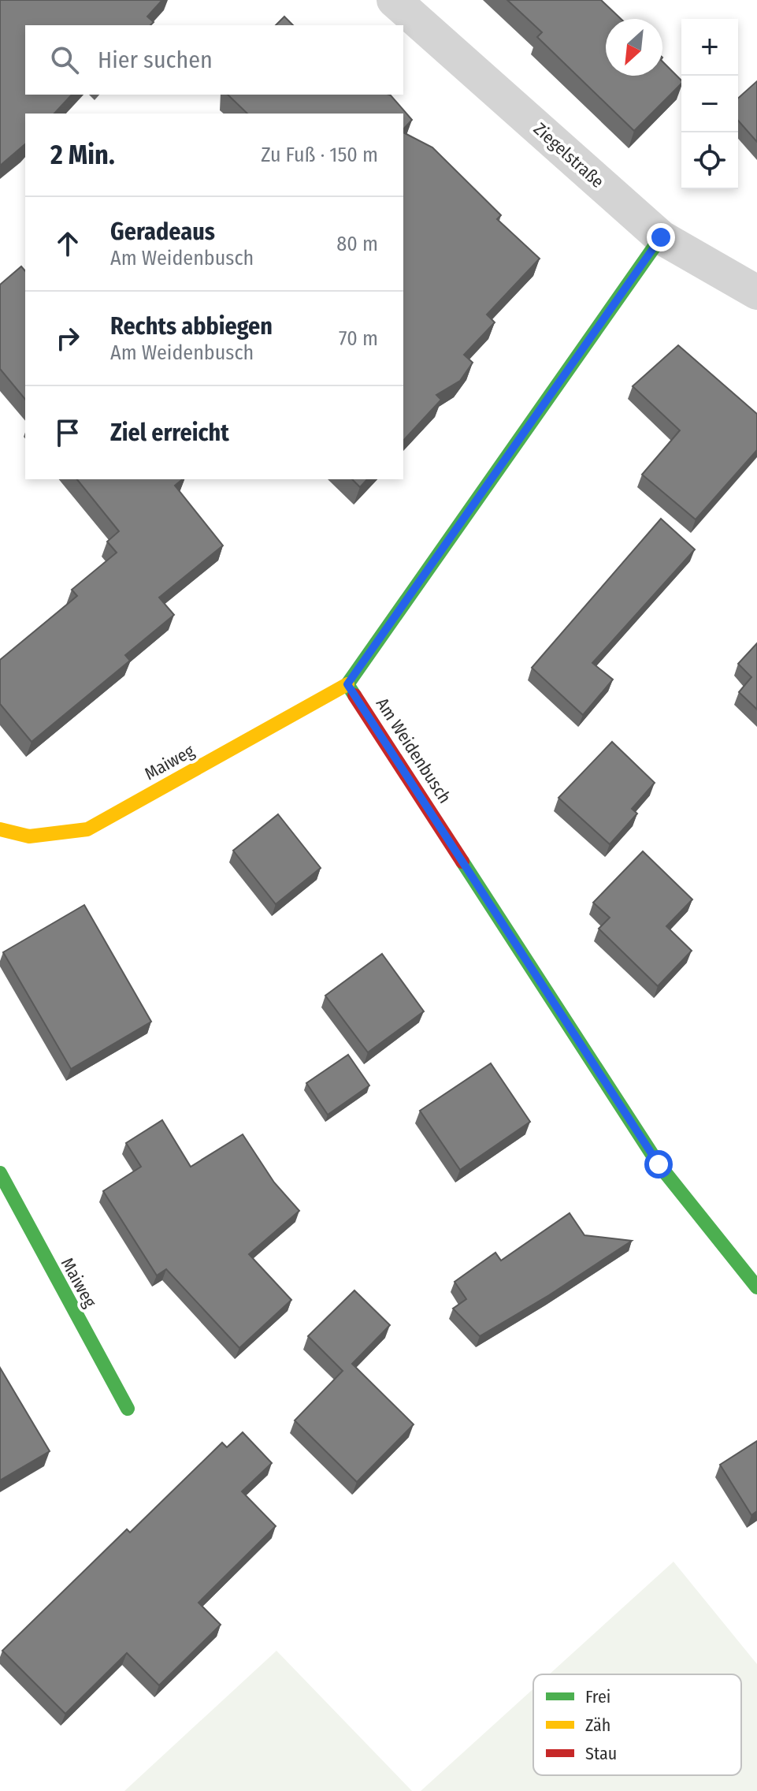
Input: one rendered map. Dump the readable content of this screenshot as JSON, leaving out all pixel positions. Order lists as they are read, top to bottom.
{
  "streets": {
    "street": ["Ziegelstraße", "Am Weidenbusch", "Maiweg"]
  },
  "crossings": [
    ["Am Weidenbusch", "Maiweg"]
  ],
  "legend": ["Frei", "Zäh", "Stau"],
  "north": "bottom left",
  "page": {
    "map_buttons": ["+", "−"],
    "search": "Hier suchen",
    "heading": ["2 Min.", "Zu Fuß · 150 m"],
    "list": [
      ["Geradeaus", "Am Weidenbusch", "80 m"],
      ["Rechts abbiegen", "Am Weidenbusch", "70 m"],
      "Ziel erreicht"
    ]
  }
}
